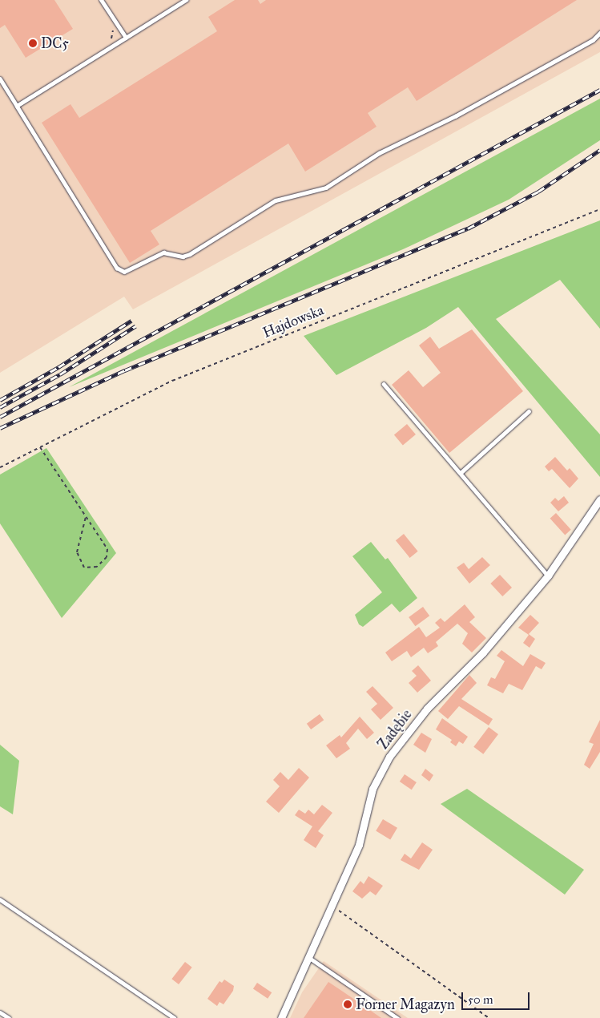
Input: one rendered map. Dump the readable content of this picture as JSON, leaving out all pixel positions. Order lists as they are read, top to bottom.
{
  "streets": {
    "street": ["Zadębie"],
    "path": ["Hajdowska"]
  },
  "places": ["DC5", "Forner Magazyn"],
  "scale_bar": "50 m"
}
